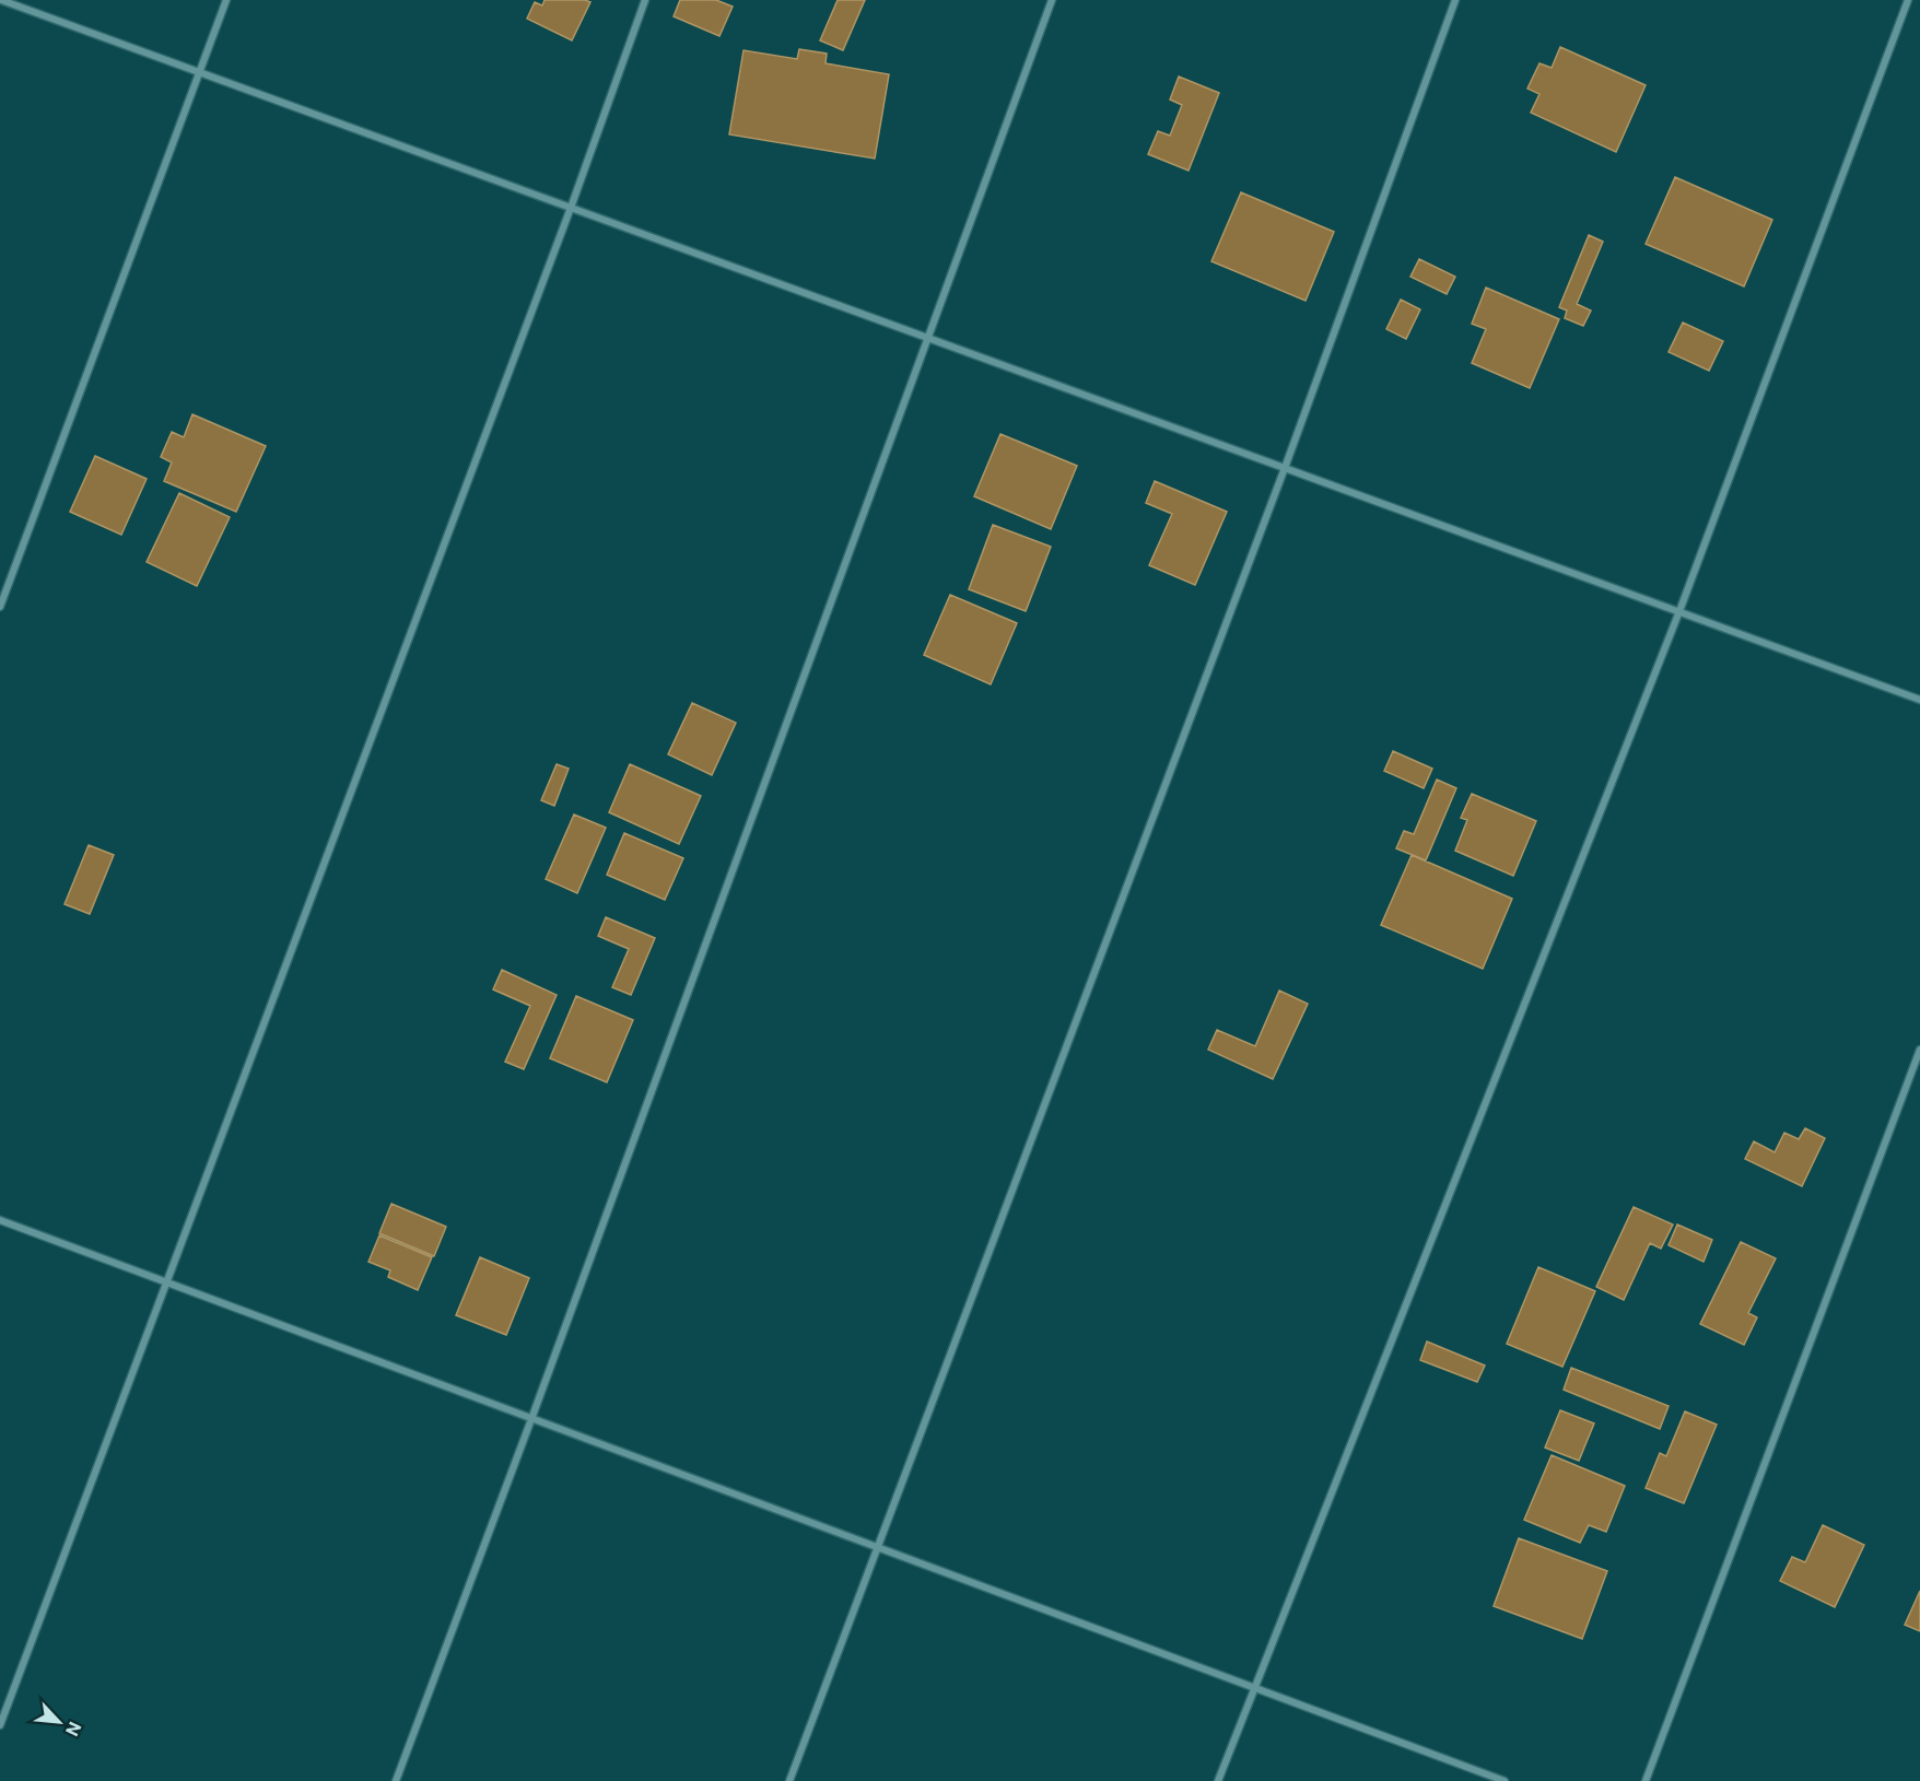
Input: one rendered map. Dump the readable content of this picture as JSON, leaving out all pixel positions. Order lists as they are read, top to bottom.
{
  "north": "bottom right"
}
